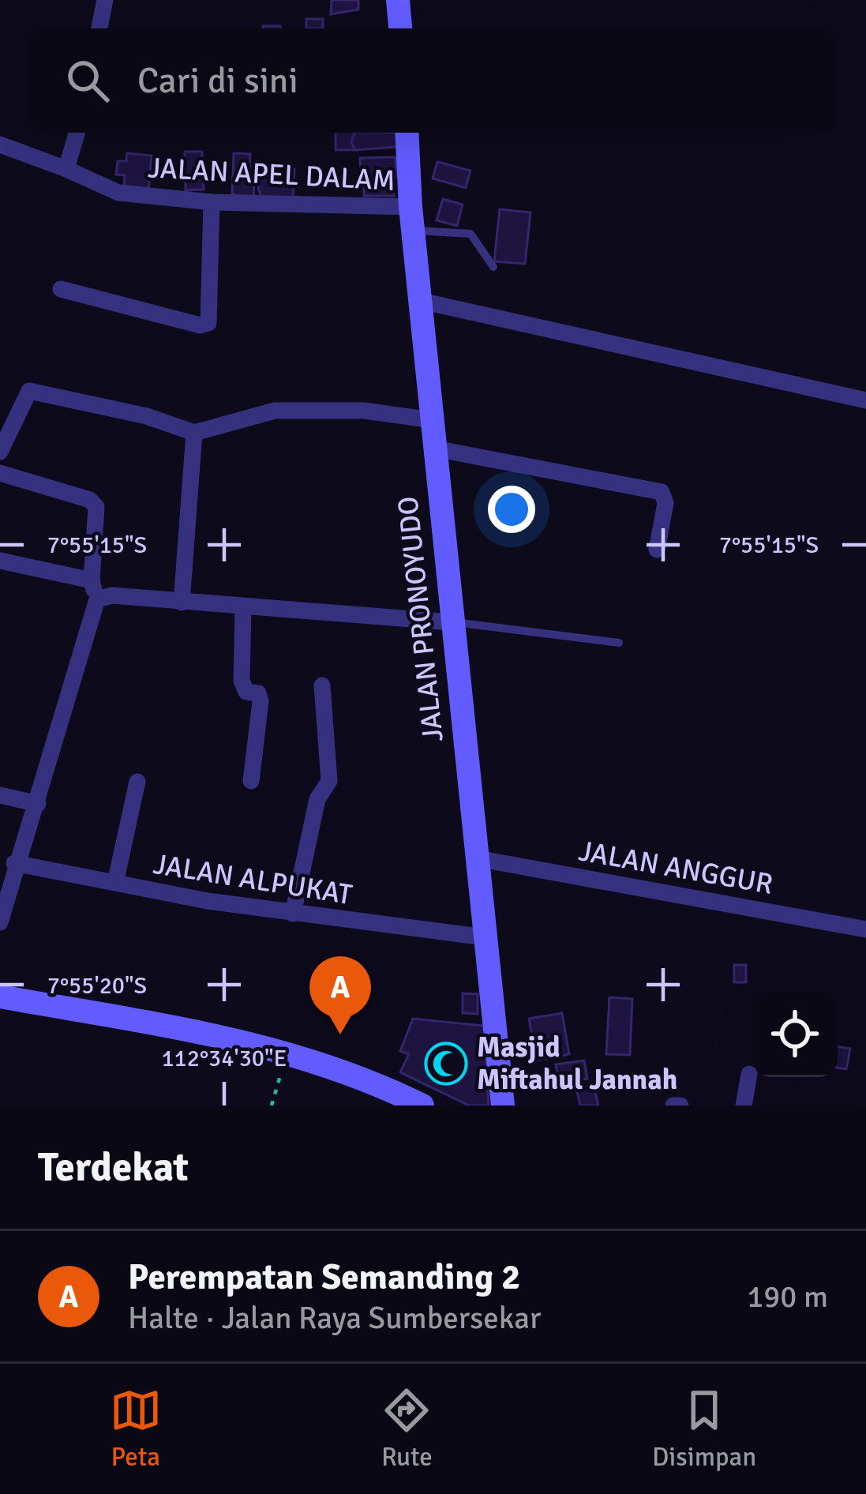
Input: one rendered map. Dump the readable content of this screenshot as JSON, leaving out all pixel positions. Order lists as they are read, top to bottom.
{
  "streets": {
    "main road": ["JALAN PRONOYUDO"],
    "street": ["JALAN APEL DALAM", "JALAN ANGGUR", "JALAN ALPUKAT"]
  },
  "crossings": [
    ["JALAN APEL DALAM", "JALAN PRONOYUDO"],
    ["JALAN PRONOYUDO", "JALAN ANGGUR"],
    ["JALAN PRONOYUDO", "JALAN ALPUKAT"]
  ],
  "places": {
    "mosque": ["Masjid Miftahul Jannah"]
  },
  "page": {
    "search": "Cari di sini",
    "pins": "A",
    "heading": "Terdekat",
    "list": [
      {
        "mark": "A",
        "name": "Perempatan Semanding 2",
        "note": "Halte · Jalan Raya Sumbersekar",
        "value": "190 m"
      }
    ],
    "nav": ["Peta", "Rute", "Disimpan"]
  },
  "coordinates": ["7°55'15\"S", "7°55'20\"S", "112°34'30\"E"]
}
